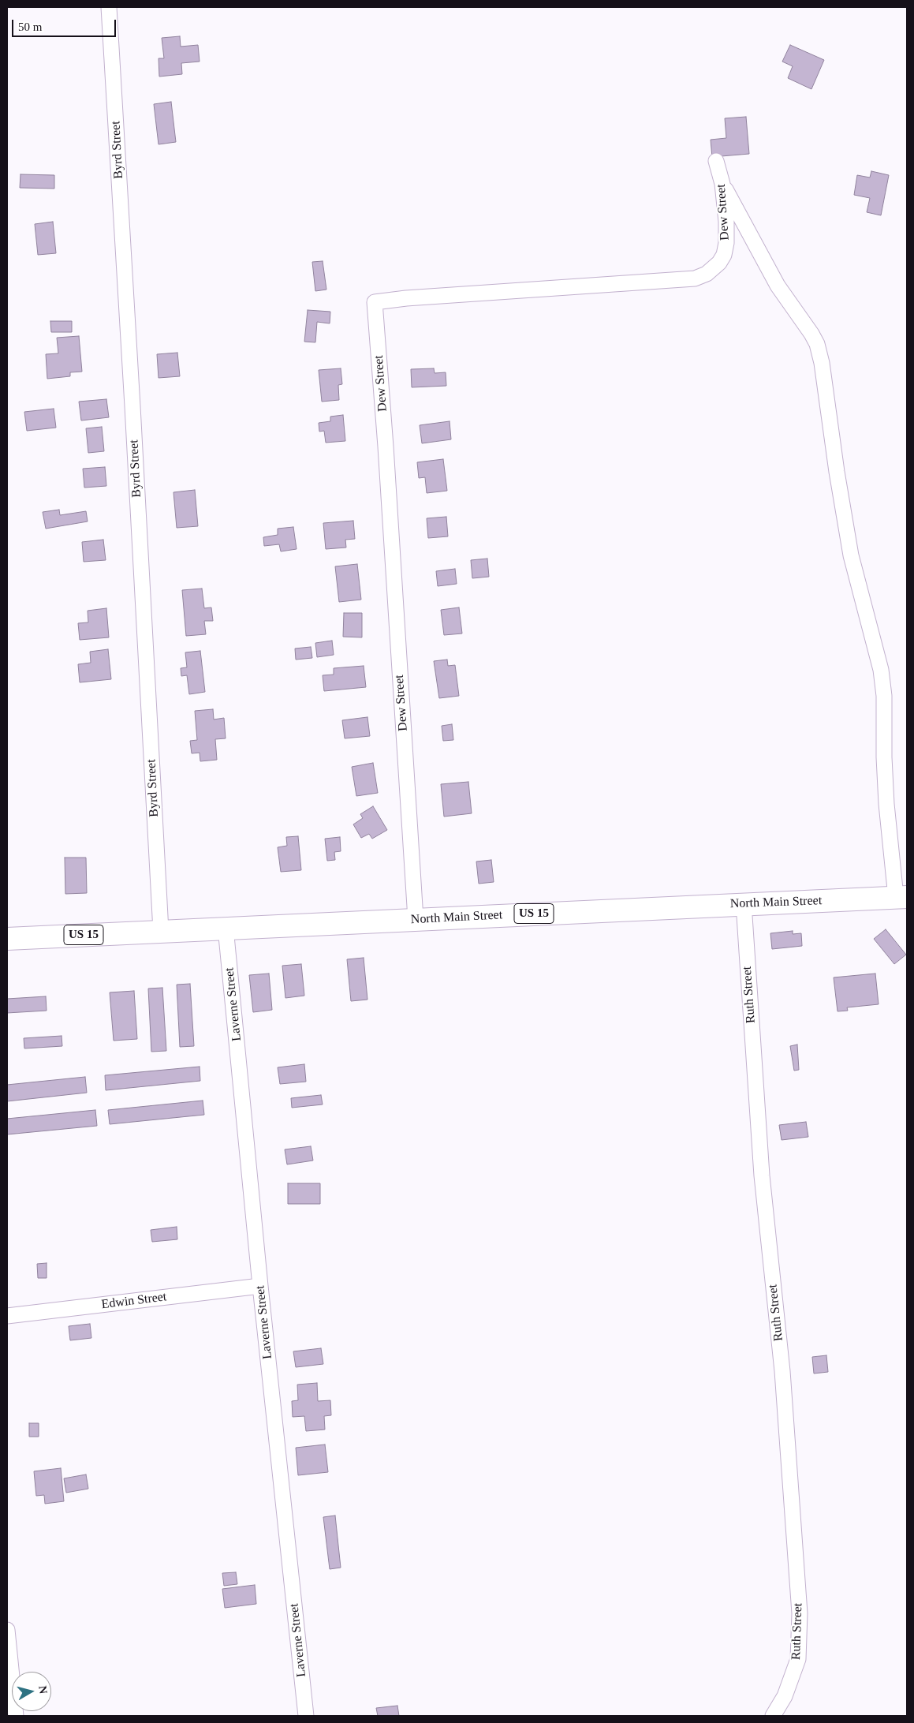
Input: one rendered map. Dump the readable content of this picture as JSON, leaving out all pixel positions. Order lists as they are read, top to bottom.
{
  "streets": {
    "main road": ["North Main Street", "US 15"],
    "street": [
      "Byrd Street",
      "Dew Street",
      "Ruth Street",
      "Laverne Street",
      "Edwin Street"
    ]
  },
  "crossings": [
    ["Byrd Street", "North Main Street"],
    ["Dew Street", "North Main Street"],
    ["North Main Street", "Ruth Street"],
    ["North Main Street", "Laverne Street"],
    ["Laverne Street", "Edwin Street"]
  ],
  "scale_bar": "50 m",
  "north": "right"
}
